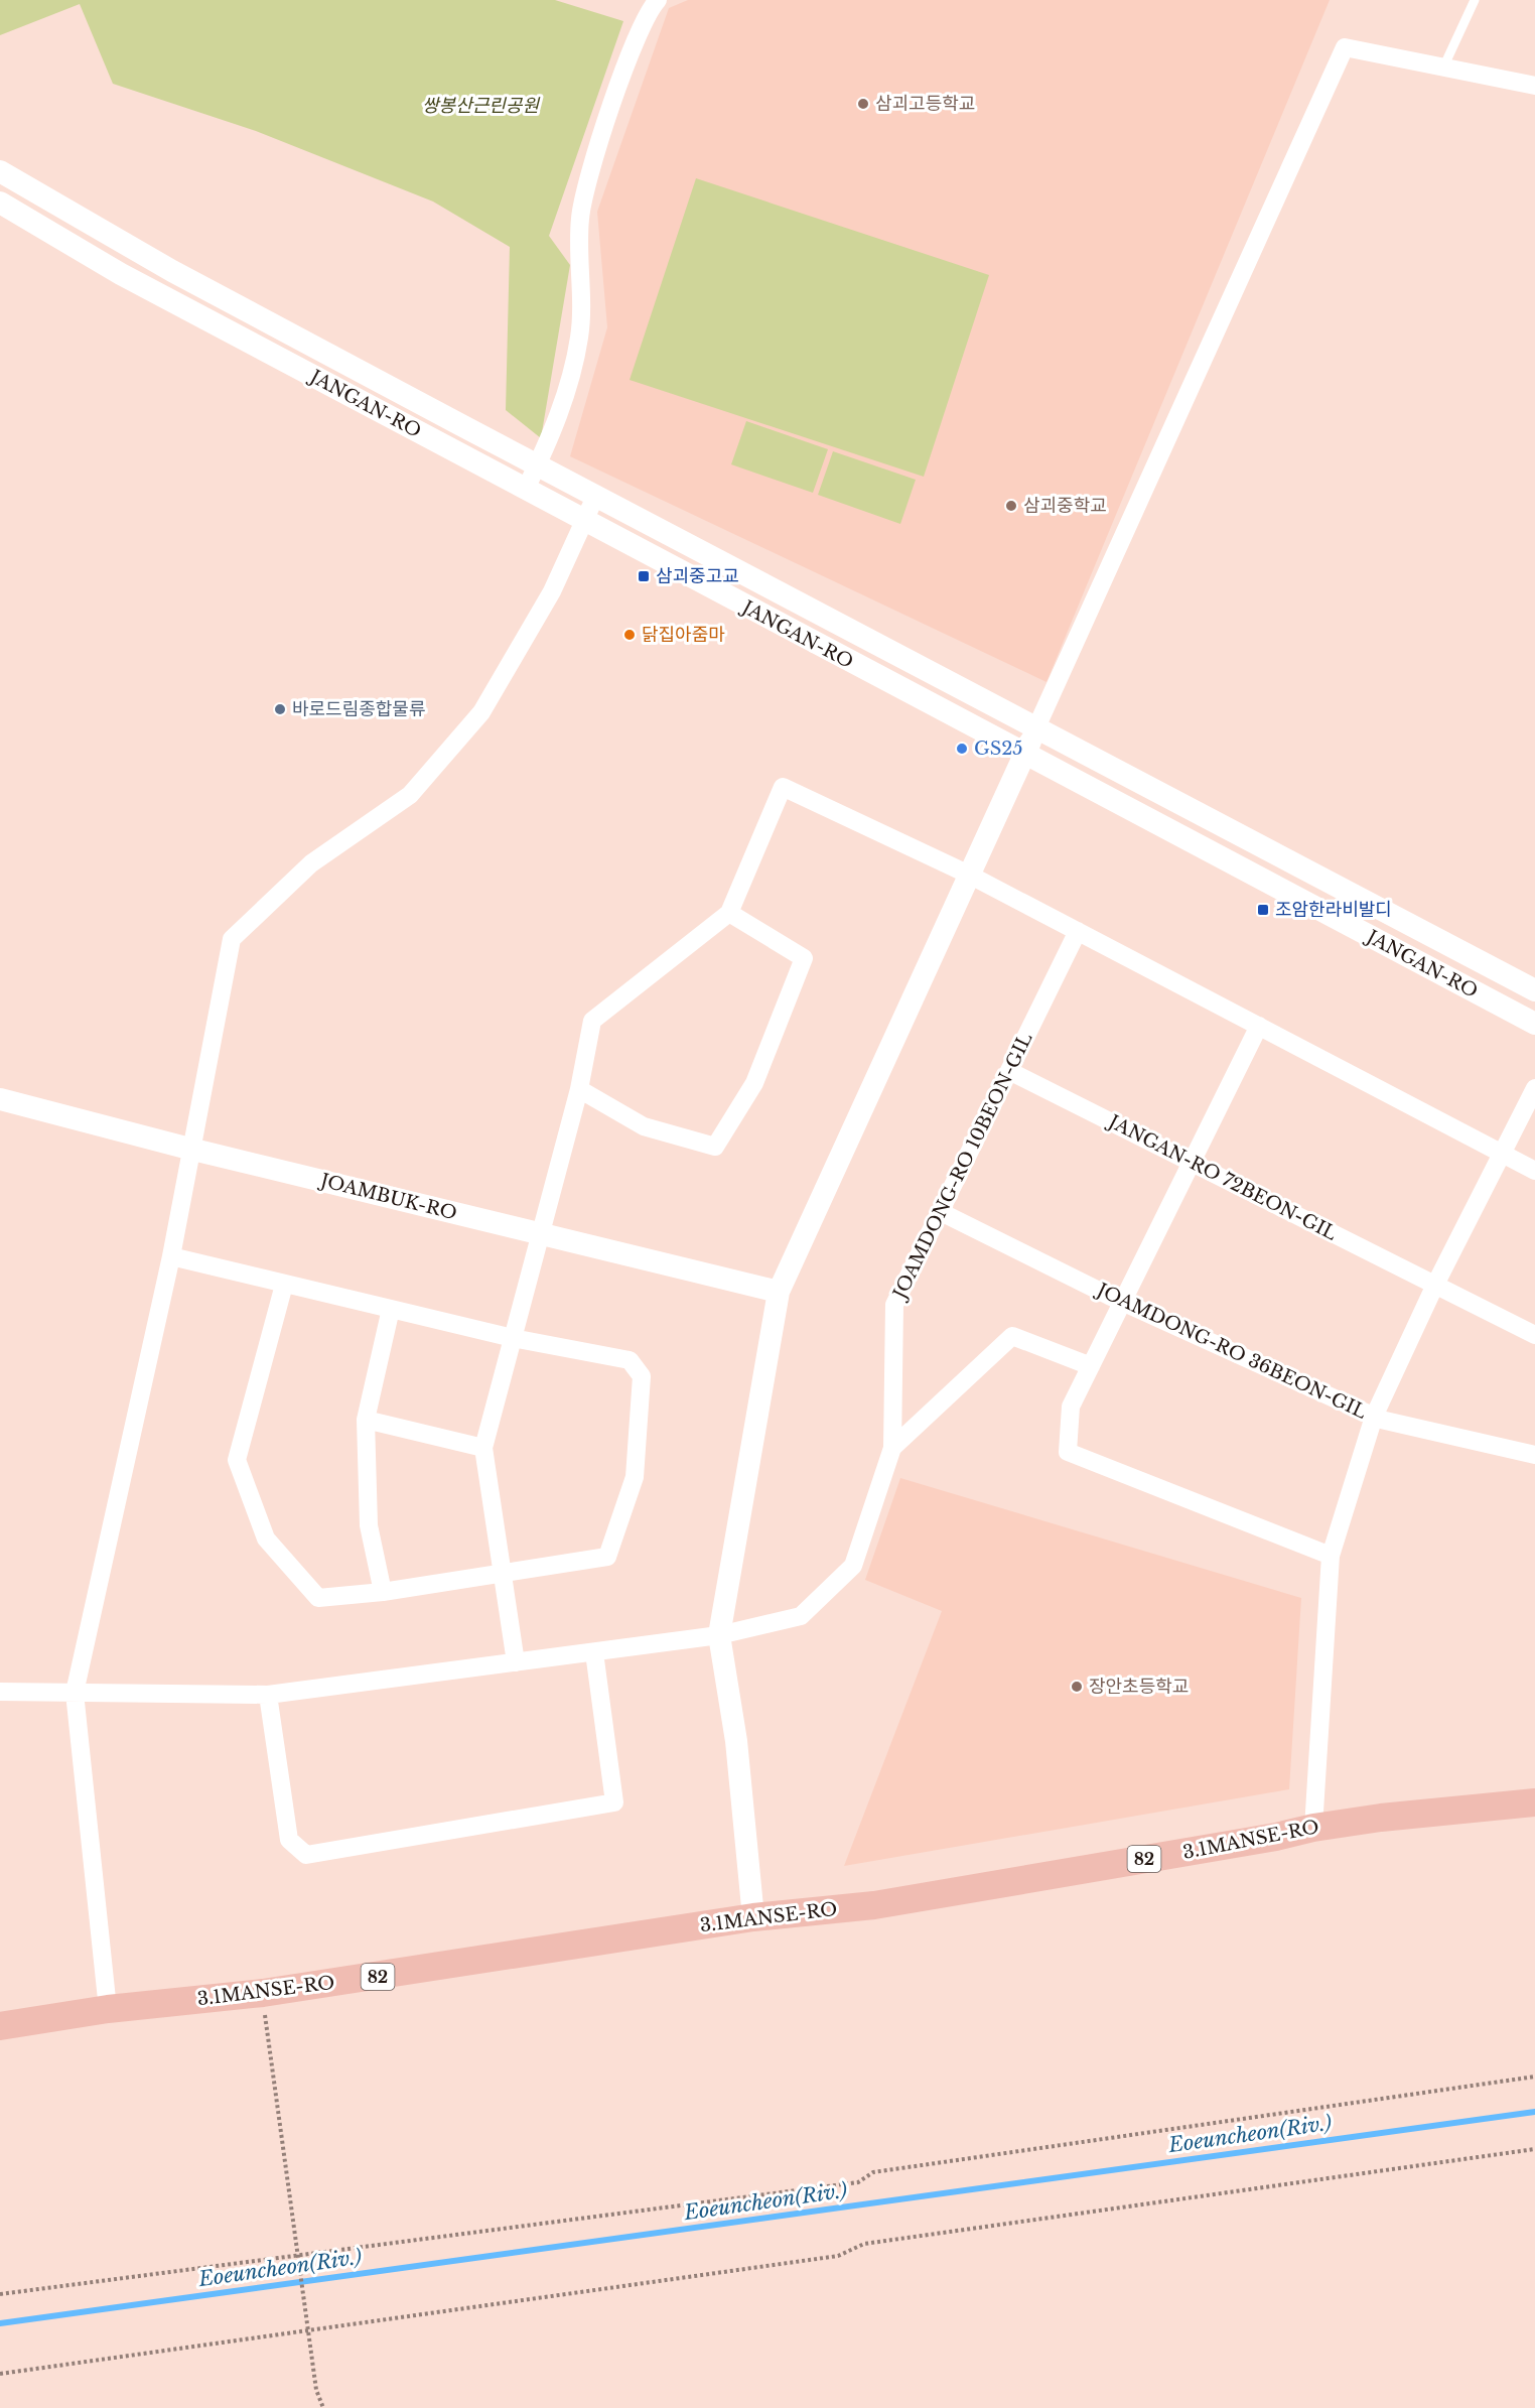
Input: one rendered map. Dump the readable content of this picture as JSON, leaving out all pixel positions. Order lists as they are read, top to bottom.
{
  "streets": {
    "main road": ["3.1MANSE-RO", "82"],
    "street": [
      "JANGAN-RO",
      "JOAMDONG-RO 10BEON-GIL",
      "JANGAN-RO 72BEON-GIL",
      "JOAMBUK-RO",
      "JOAMDONG-RO 36BEON-GIL"
    ]
  },
  "crossings": [
    ["JOAMDONG-RO 10BEON-GIL", "JANGAN-RO 72BEON-GIL"],
    ["JOAMDONG-RO 10BEON-GIL", "JOAMDONG-RO 36BEON-GIL"]
  ],
  "water": ["Eoeuncheon(Riv.)"],
  "parks": ["쌍봉산근린공원"],
  "places": {
    "other": [
      "삼괴고등학교",
      "삼괴중학교",
      "닭집아줌마",
      "바로드림종합물류",
      "GS25",
      "장안초등학교"
    ],
    "transit": ["삼괴중고교", "조암한라비발디"]
  }
}
